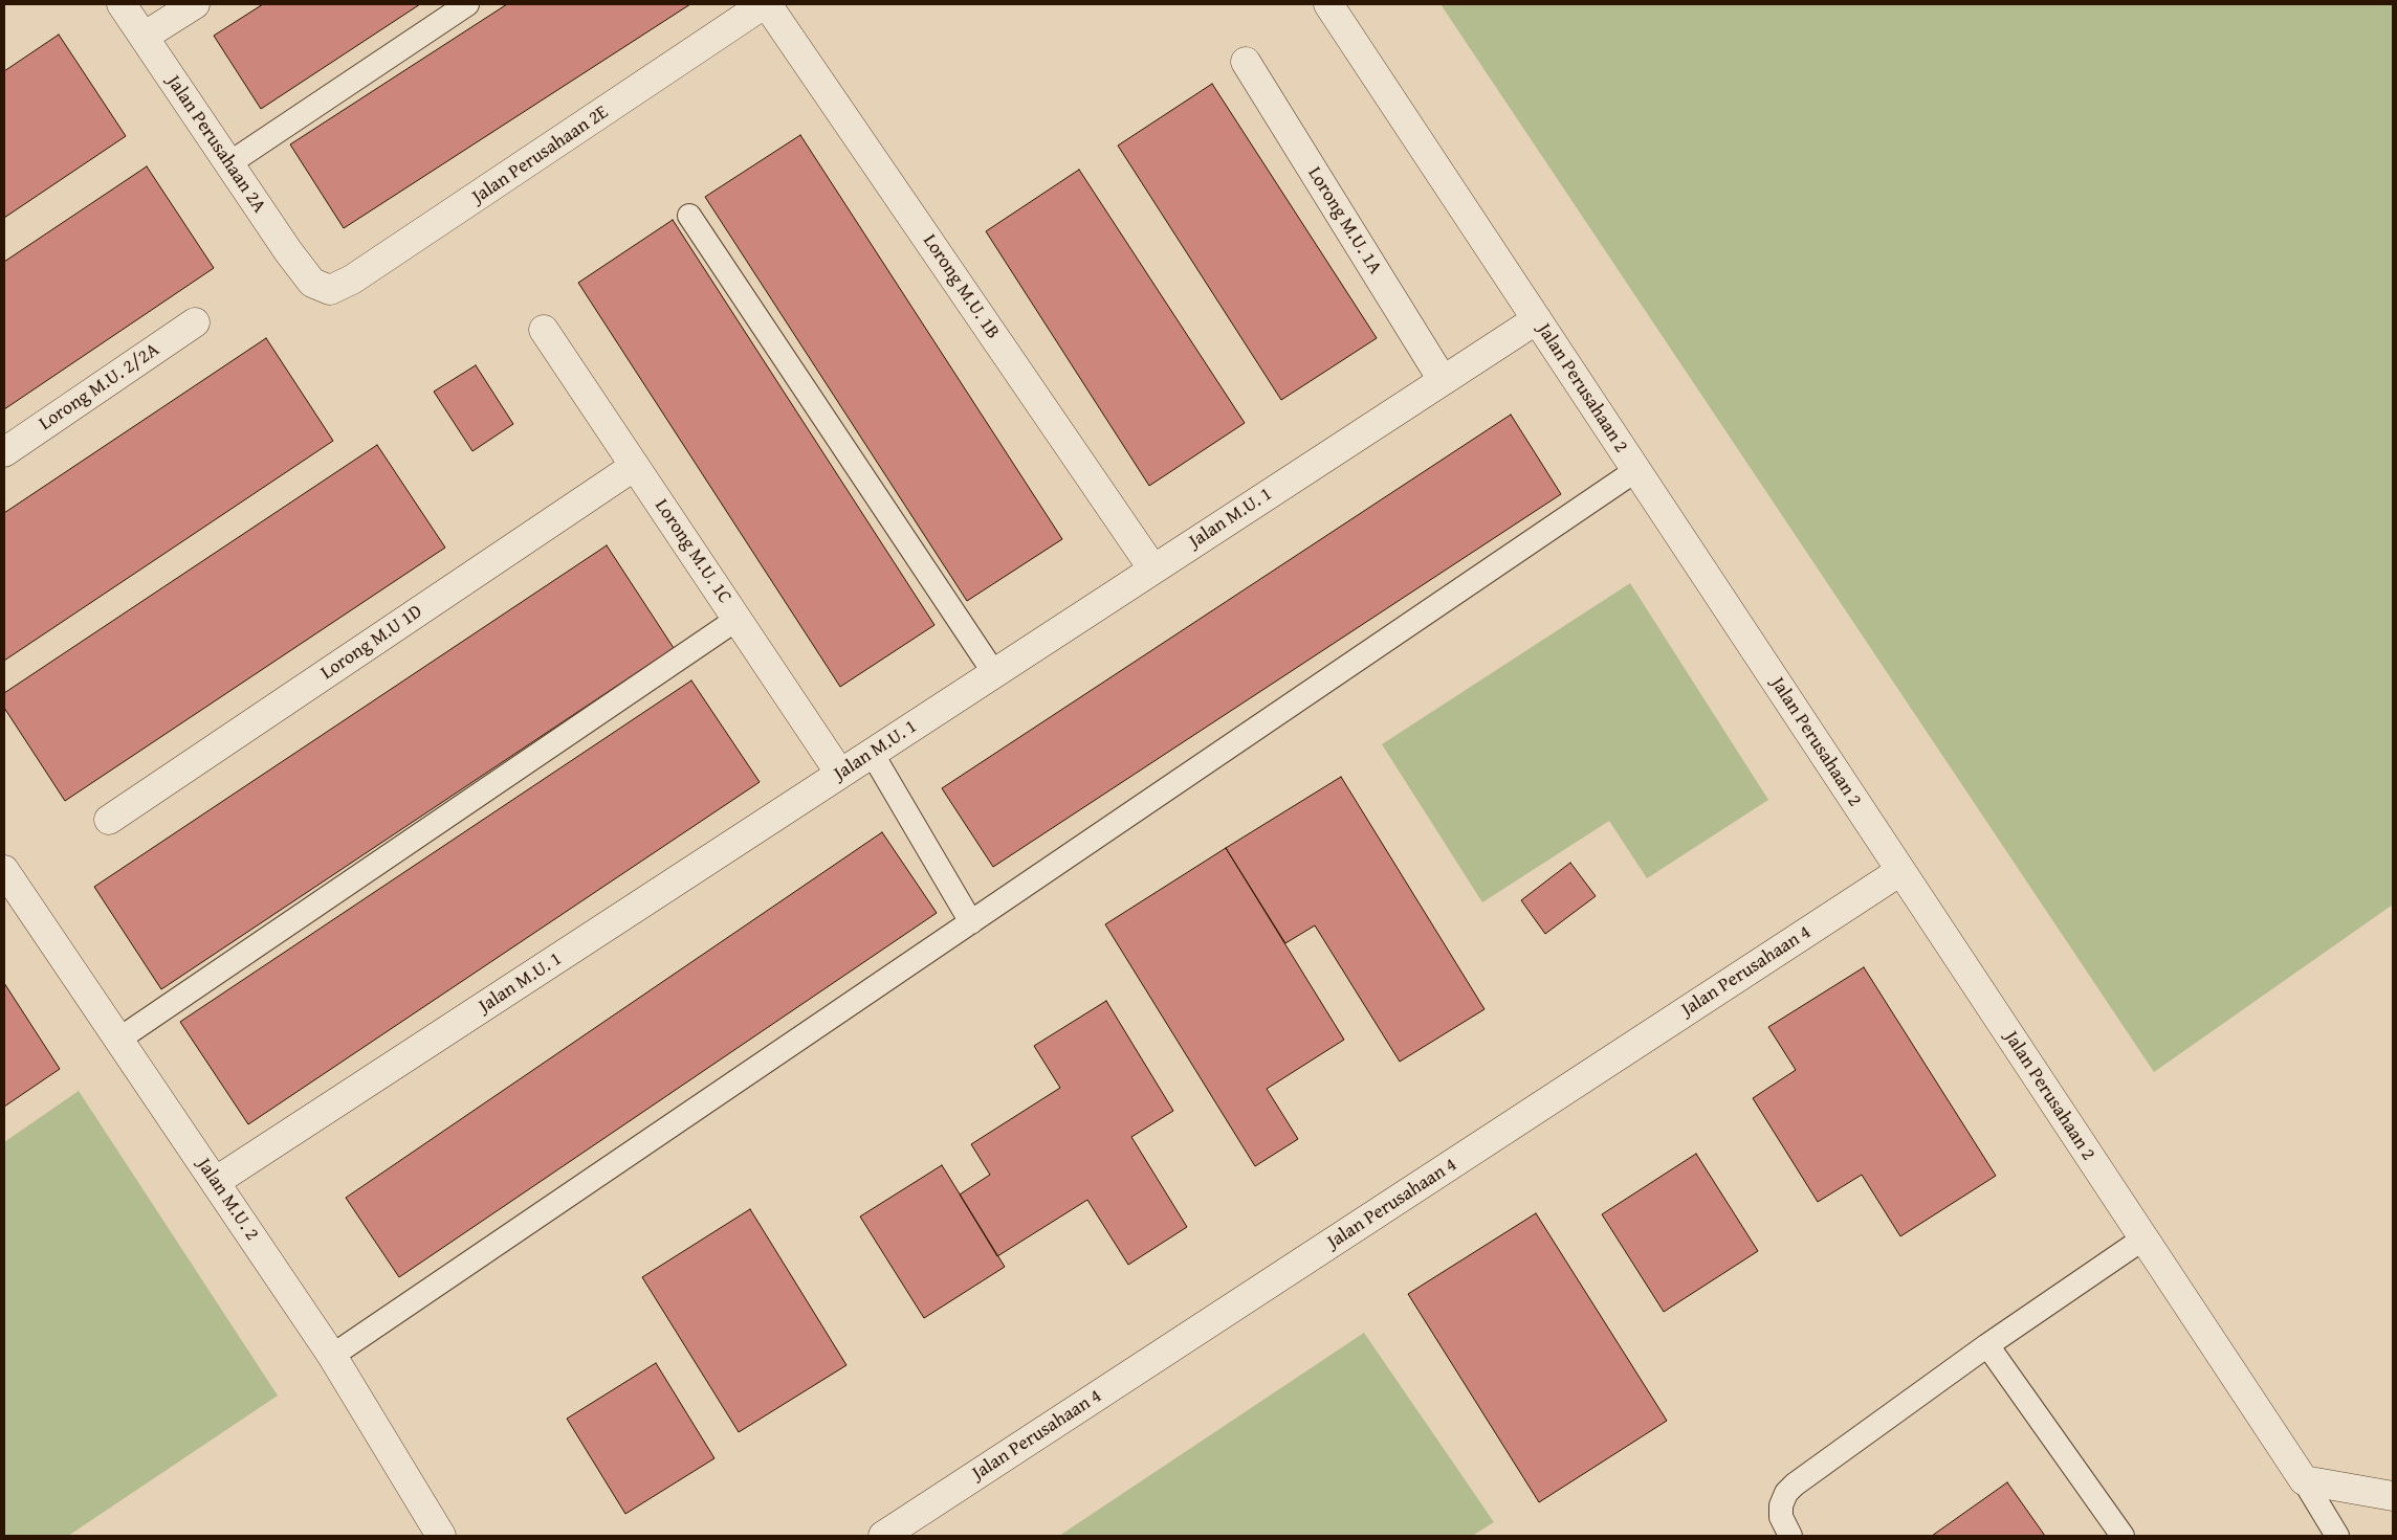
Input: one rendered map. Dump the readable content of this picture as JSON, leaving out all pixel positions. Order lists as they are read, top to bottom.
{
  "streets": {
    "street": [
      "Jalan Perusahaan 2A",
      "Jalan Perusahaan 2E",
      "Lorong M.U. 1A",
      "Lorong M.U. 1B",
      "Lorong M.U. 2/2A",
      "Jalan Perusahaan 2",
      "Jalan M.U. 1",
      "Lorong M.U. 1C",
      "Lorong M.U 1D",
      "Jalan Perusahaan 4",
      "Jalan M.U. 2"
    ]
  },
  "crossings": [
    ["Jalan Perusahaan 2A", "Jalan Perusahaan 2E"],
    ["Jalan Perusahaan 2E", "Lorong M.U. 1B"],
    ["Lorong M.U. 1A", "Jalan M.U. 1"],
    ["Lorong M.U. 1B", "Jalan M.U. 1"],
    ["Jalan Perusahaan 2", "Jalan M.U. 1"],
    ["Jalan Perusahaan 2", "Jalan Perusahaan 4"],
    ["Jalan M.U. 1", "Lorong M.U. 1C"],
    ["Jalan M.U. 1", "Jalan M.U. 2"],
    ["Lorong M.U. 1C", "Lorong M.U 1D"]
  ]
}
